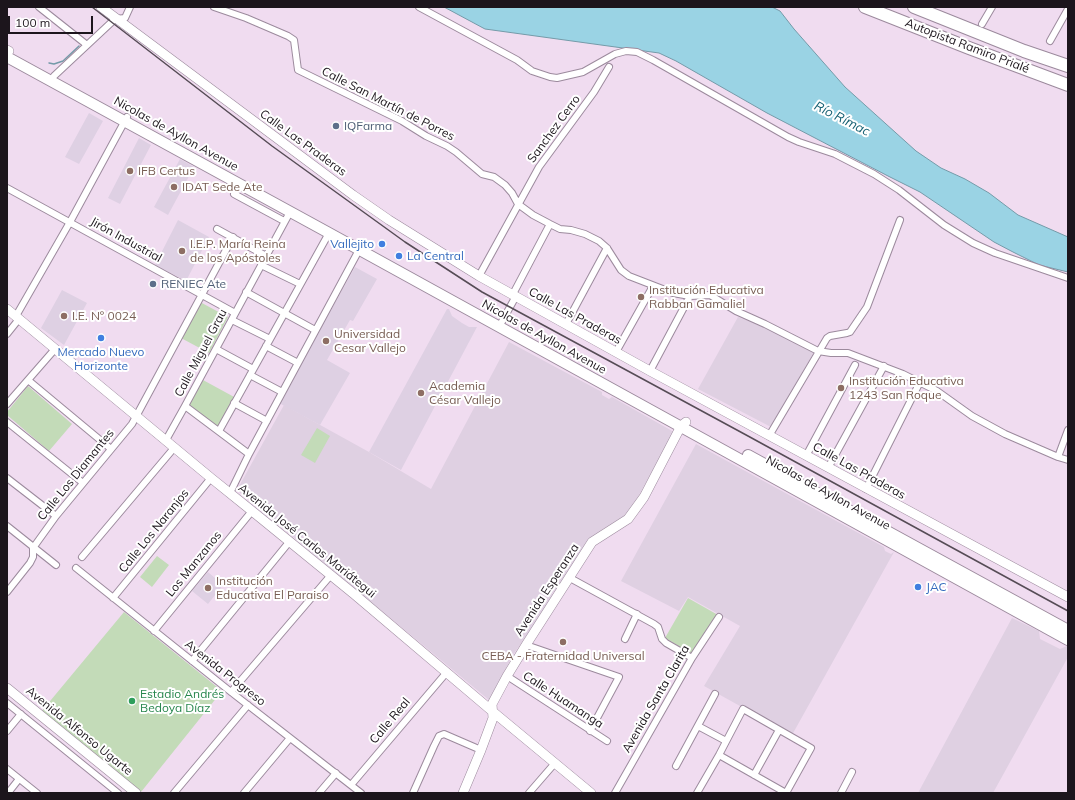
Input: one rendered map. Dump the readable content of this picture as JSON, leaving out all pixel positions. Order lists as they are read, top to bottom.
{
  "streets": {
    "highway": ["Autopista Ramiro Prialé"],
    "main road": ["Nicolas de Ayllon Avenue"],
    "street": [
      "Calle San Martín de Porres",
      "Sanchez Cerro",
      "Calle Las Praderas",
      "Jirón Industrial",
      "Calle Miguel Grau",
      "Calle Los Diamantes",
      "Calle Los Naranjos",
      "Avenida José Carlos Mariátegui",
      "Los Manzanos",
      "Avenida Esperanza",
      "Avenida Progreso",
      "Avenida Santa Clarita",
      "Calle Huamanga",
      "Calle Real",
      "Avenida Alfonso Ugarte"
    ]
  },
  "crossings": [
    ["Calle San Martín de Porres", "Sanchez Cerro"],
    ["Sanchez Cerro", "Calle Las Praderas"],
    ["Nicolas de Ayllon Avenue", "Calle Miguel Grau"],
    ["Nicolas de Ayllon Avenue", "Avenida Esperanza"],
    ["Jirón Industrial", "Calle Miguel Grau"],
    ["Jirón Industrial", "Calle Los Diamantes"],
    ["Calle Miguel Grau", "Avenida José Carlos Mariátegui"],
    ["Calle Los Diamantes", "Avenida José Carlos Mariátegui"],
    ["Calle Los Naranjos", "Avenida José Carlos Mariátegui"],
    ["Calle Los Naranjos", "Avenida Progreso"],
    ["Avenida José Carlos Mariátegui", "Los Manzanos"],
    ["Avenida José Carlos Mariátegui", "Avenida Esperanza"],
    ["Avenida José Carlos Mariátegui", "Calle Real"],
    ["Los Manzanos", "Avenida Progreso"],
    ["Avenida Esperanza", "Calle Huamanga"],
    ["Avenida Progreso", "Calle Real"]
  ],
  "water": ["Río Rímac"],
  "places": [
    "IQFarma",
    "IFB Certus",
    "IDAT Sede Ate",
    "Vallejito",
    "I.E.P. María Reina de los Apóstoles",
    "La Central",
    "RENIEC Ate",
    "Institución Educativa Rabban Gamaliel",
    "I.E. N° 0024",
    "Mercado Nuevo Horizonte",
    "Universidad Cesar Vallejo",
    "Institución Educativa 1243 San Roque",
    "Academia César Vallejo",
    "JAC",
    "Institución Educativa El Paraiso",
    "CEBA - Fraternidad Universal",
    "Estadio Andrés Bedoya Díaz"
  ],
  "scale_bar": "100 m"
}
